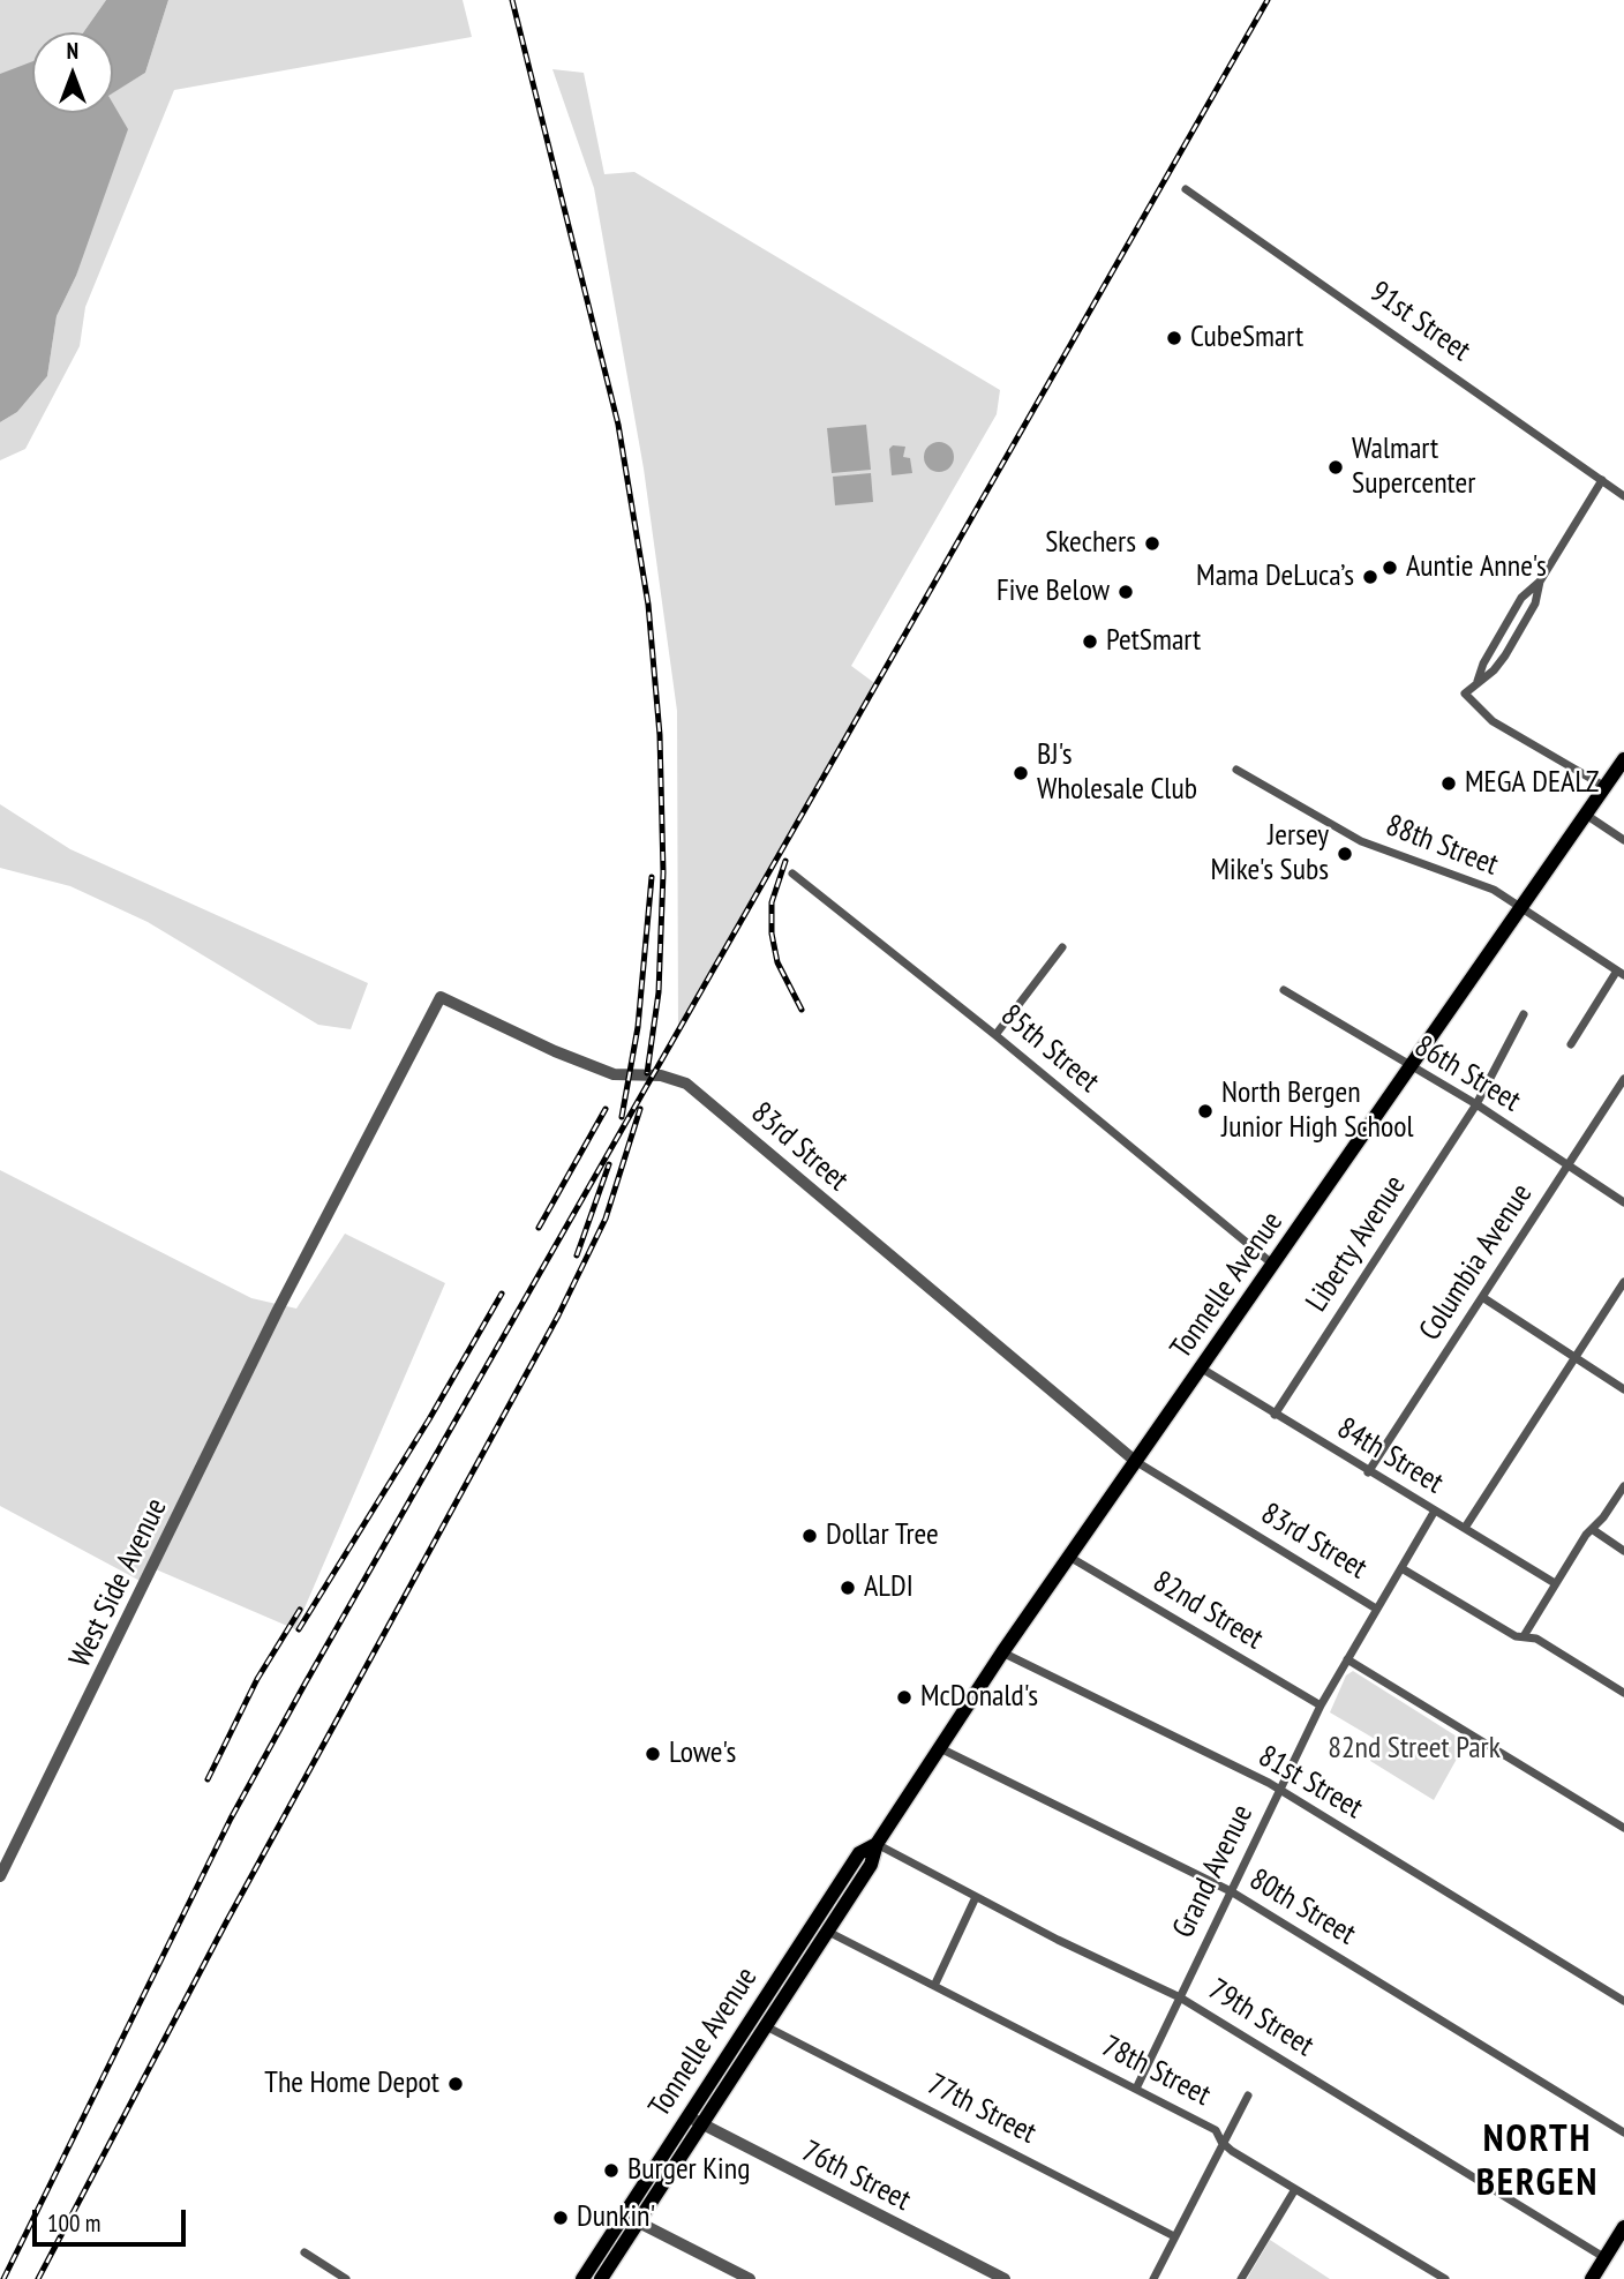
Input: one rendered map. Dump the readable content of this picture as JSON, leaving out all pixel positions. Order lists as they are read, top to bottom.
{
  "streets": {
    "main road": ["Tonnelle Avenue"],
    "street": [
      "91st Street",
      "88th Street",
      "85th Street",
      "86th Street",
      "83rd Street",
      "Liberty Avenue",
      "Columbia Avenue",
      "84th Street",
      "West Side Avenue",
      "82nd Street",
      "81st Street",
      "Grand Avenue",
      "80th Street",
      "79th Street",
      "78th Street",
      "77th Street",
      "76th Street"
    ]
  },
  "crossings": [
    ["88th Street", "Tonnelle Avenue"],
    ["85th Street", "Tonnelle Avenue"],
    ["86th Street", "Liberty Avenue"],
    ["86th Street", "Columbia Avenue"],
    ["86th Street", "Tonnelle Avenue"],
    ["83rd Street", "Tonnelle Avenue"],
    ["83rd Street", "West Side Avenue"],
    ["83rd Street", "Grand Avenue"],
    ["Liberty Avenue", "84th Street"],
    ["Columbia Avenue", "84th Street"],
    ["Tonnelle Avenue", "84th Street"],
    ["Tonnelle Avenue", "82nd Street"],
    ["Tonnelle Avenue", "81st Street"],
    ["Tonnelle Avenue", "80th Street"],
    ["Tonnelle Avenue", "79th Street"],
    ["Tonnelle Avenue", "78th Street"],
    ["Tonnelle Avenue", "77th Street"],
    ["Tonnelle Avenue", "76th Street"],
    ["84th Street", "Grand Avenue"],
    ["82nd Street", "Grand Avenue"],
    ["81st Street", "Grand Avenue"],
    ["Grand Avenue", "80th Street"],
    ["Grand Avenue", "79th Street"],
    ["Grand Avenue", "78th Street"]
  ],
  "districts": ["NORTH BERGEN"],
  "parks": ["82nd Street Park"],
  "places": [
    "CubeSmart",
    "Walmart Supercenter",
    "Skechers",
    "Auntie Anne's",
    "Mama DeLuca’s",
    "Five Below",
    "PetSmart",
    "BJ's Wholesale Club",
    "MEGA DEALZ",
    "Jersey Mike's Subs",
    "North Bergen Junior High School",
    "Dollar Tree",
    "ALDI",
    "McDonald's",
    "Lowe's",
    "The Home Depot",
    "Burger King",
    "Dunkin'"
  ],
  "scale_bar": "100 m",
  "north": "top"
}
